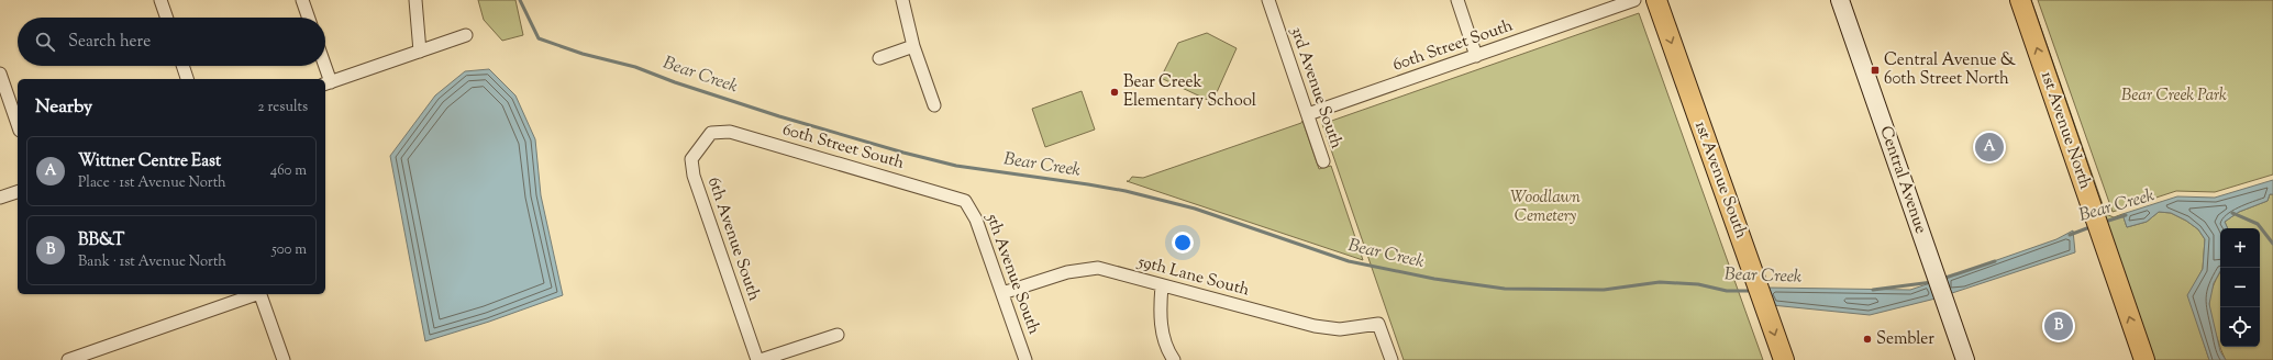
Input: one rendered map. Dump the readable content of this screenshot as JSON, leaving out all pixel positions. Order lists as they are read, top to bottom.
{
  "streets": {
    "main road": ["1st Avenue North", "1st Avenue South", "Central Avenue"],
    "street": [
      "60th Street South",
      "3rd Avenue South",
      "6th Avenue South",
      "5th Avenue South",
      "59th Lane South"
    ]
  },
  "crossings": [
    ["60th Street South", "3rd Avenue South"],
    ["60th Street South", "6th Avenue South"],
    ["60th Street South", "5th Avenue South"],
    ["5th Avenue South", "59th Lane South"]
  ],
  "one_way": ["1st Avenue North", "1st Avenue South"],
  "water": ["Bear Creek"],
  "parks": ["Bear Creek Park", "Woodlawn Cemetery"],
  "places": {
    "transit": ["Central Avenue & 60th Street North"],
    "other": ["Bear Creek Elementary School", "Sembler"]
  },
  "page": {
    "search": "Search here",
    "heading": ["Nearby", "2 results"],
    "pins": ["A", "B"],
    "list": [
      {
        "mark": "A",
        "name": "Wittner Centre East",
        "note": "Place · 1st Avenue North",
        "value": "460 m"
      },
      {
        "mark": "B",
        "name": "BB&T",
        "note": "Bank · 1st Avenue North",
        "value": "500 m"
      }
    ],
    "map_buttons": ["+", "−"]
  }
}
